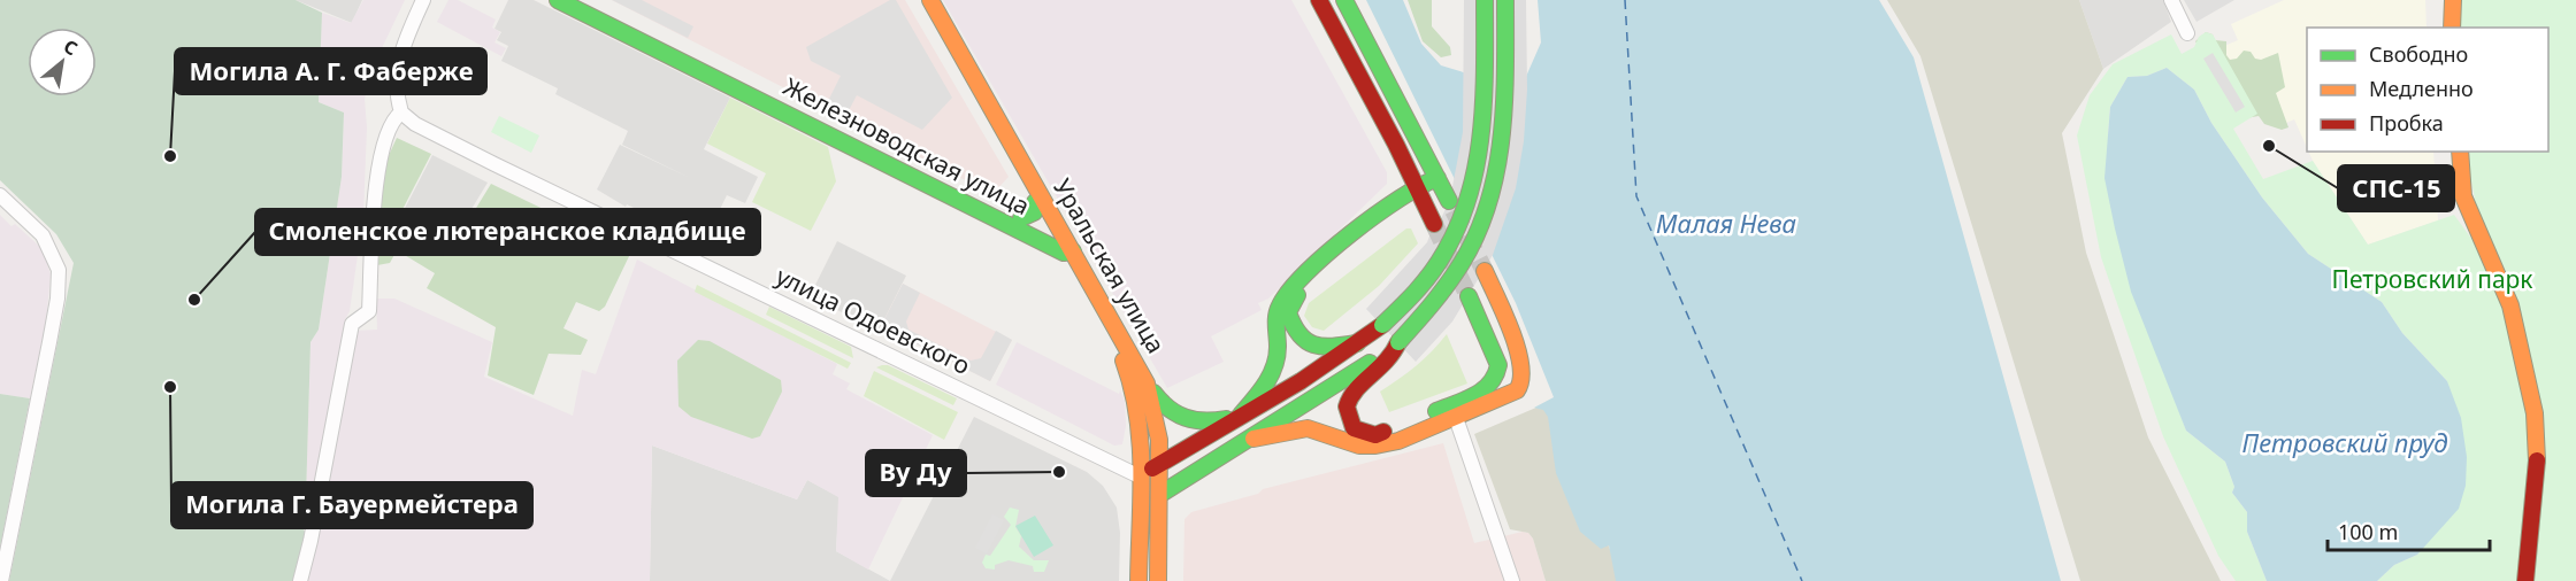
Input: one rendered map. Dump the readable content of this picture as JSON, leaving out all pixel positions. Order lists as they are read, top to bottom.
{
  "streets": {
    "main road": ["Железноводская улица", "Уральская улица", "улица Одоевского"]
  },
  "crossings": [
    ["Железноводская улица", "Уральская улица"],
    ["Уральская улица", "улица Одоевского"]
  ],
  "water": ["Малая Нева", "Петровский пруд"],
  "parks": ["Петровский парк"],
  "places": [
    "СПС-15",
    "Могила А. Г. Фаберже",
    "Смоленское лютеранское кладбище",
    "Могила Г. Бауермейстера",
    "Ву Ду"
  ],
  "legend": ["Свободно", "Медленно", "Пробка"],
  "scale_bar": "100 m",
  "north": "top right"
}
